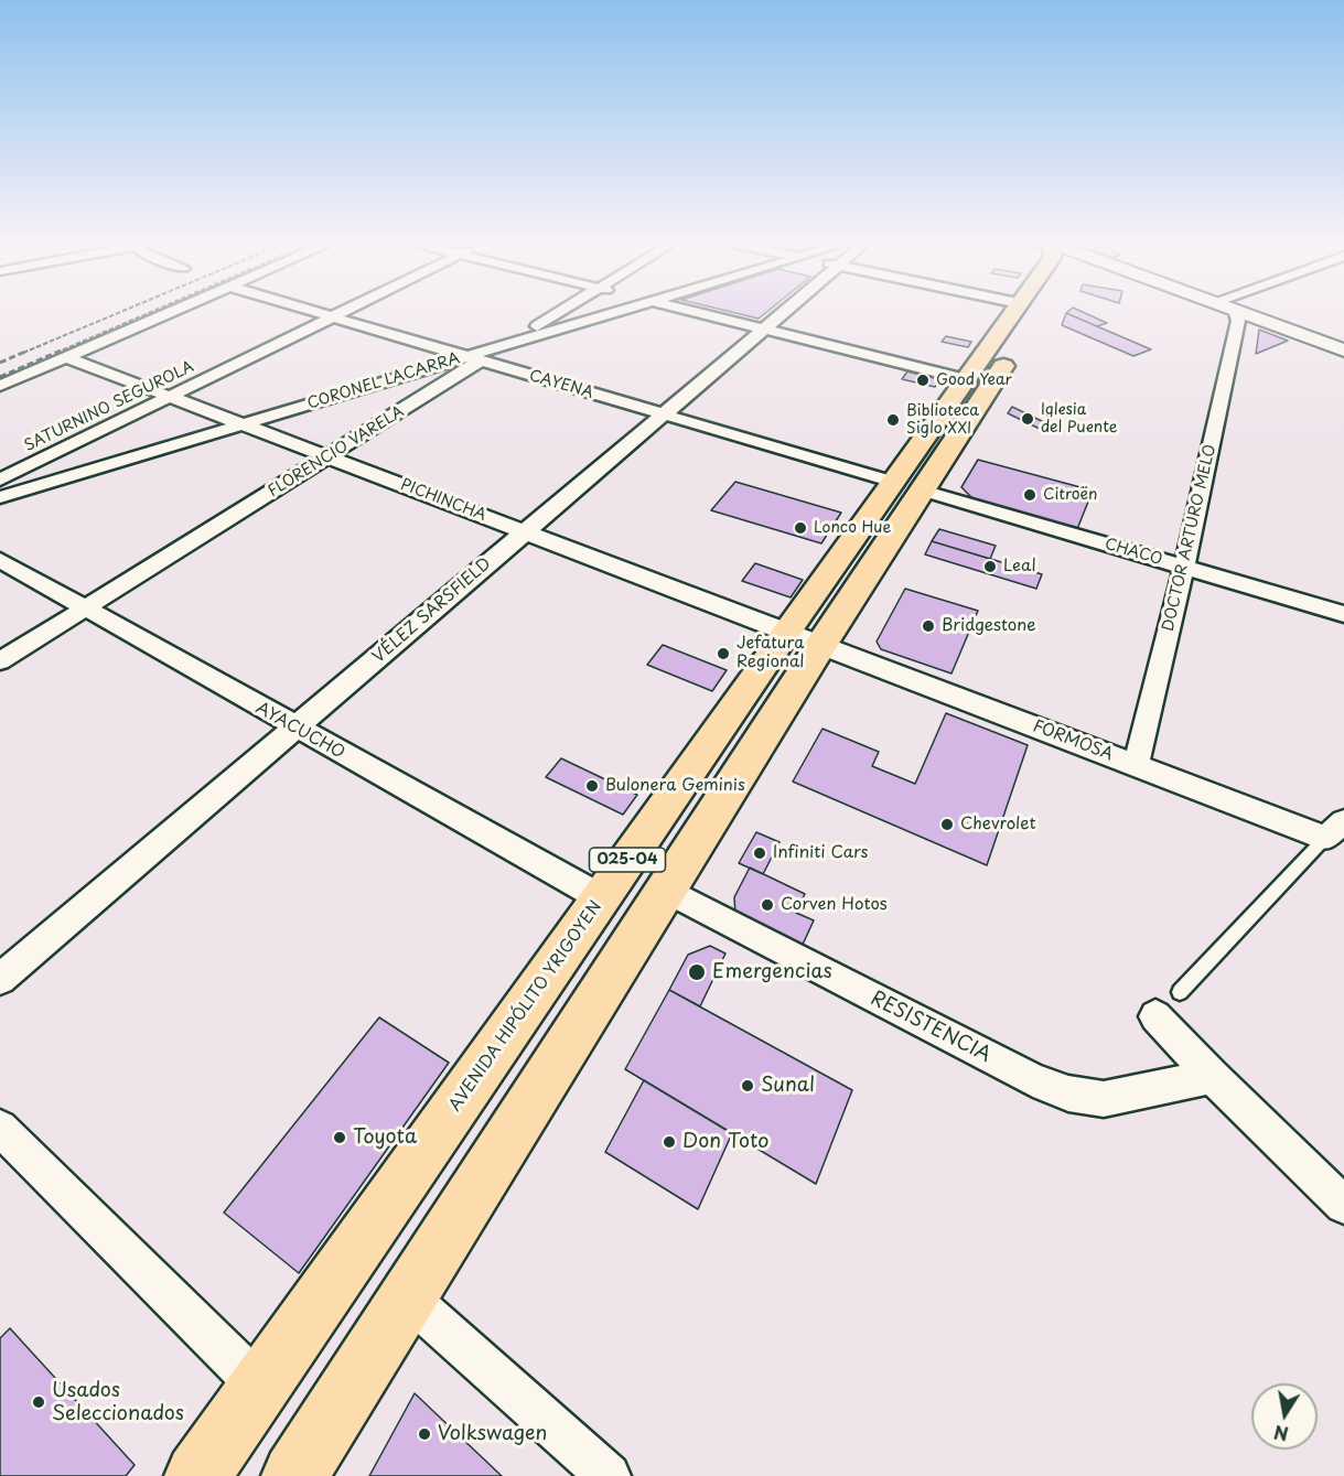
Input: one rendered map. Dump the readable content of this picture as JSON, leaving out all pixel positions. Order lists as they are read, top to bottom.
{
  "streets": {
    "main road": ["025-04", "AVENIDA HIPÓLITO YRIGOYEN"],
    "street": [
      "CORONEL LACARRA",
      "CAYENA",
      "SATURNINO SEGUROLA",
      "FLORENCIO VARELA",
      "PICHINCHA",
      "DOCTOR ARTURO MELO",
      "CHACO",
      "VÉLEZ SARSFIELD",
      "AYACUCHO",
      "FORMOSA",
      "RESISTENCIA"
    ]
  },
  "crossings": [
    ["CORONEL LACARRA", "CAYENA"],
    ["CORONEL LACARRA", "FLORENCIO VARELA"],
    ["CORONEL LACARRA", "PICHINCHA"],
    ["CAYENA", "SATURNINO SEGUROLA"],
    ["CAYENA", "FLORENCIO VARELA"],
    ["CAYENA", "CHACO"],
    ["CAYENA", "VÉLEZ SARSFIELD"],
    ["CAYENA", "AVENIDA HIPÓLITO YRIGOYEN"],
    ["SATURNINO SEGUROLA", "PICHINCHA"],
    ["FLORENCIO VARELA", "PICHINCHA"],
    ["FLORENCIO VARELA", "AYACUCHO"],
    ["PICHINCHA", "VÉLEZ SARSFIELD"],
    ["PICHINCHA", "FORMOSA"],
    ["PICHINCHA", "AVENIDA HIPÓLITO YRIGOYEN"],
    ["DOCTOR ARTURO MELO", "CHACO"],
    ["DOCTOR ARTURO MELO", "FORMOSA"],
    ["CHACO", "AVENIDA HIPÓLITO YRIGOYEN"],
    ["VÉLEZ SARSFIELD", "AYACUCHO"],
    ["AYACUCHO", "AVENIDA HIPÓLITO YRIGOYEN"],
    ["FORMOSA", "AVENIDA HIPÓLITO YRIGOYEN"],
    ["AVENIDA HIPÓLITO YRIGOYEN", "RESISTENCIA"]
  ],
  "places": [
    "Good Year",
    "Iglesia del Puente",
    "Biblioteca Siglo XXI",
    "Citroën",
    "Lonco Hue",
    "Leal",
    "Bridgestone",
    "Jefatura Regional",
    "Bulonera Geminis",
    "Chevrolet",
    "Infiniti Cars",
    "Corven Hotos",
    "Emergencias",
    "Sunal",
    "Toyota",
    "Don Toto",
    "Usados Seleccionados",
    "Volkswagen"
  ],
  "north": "bottom"
}
